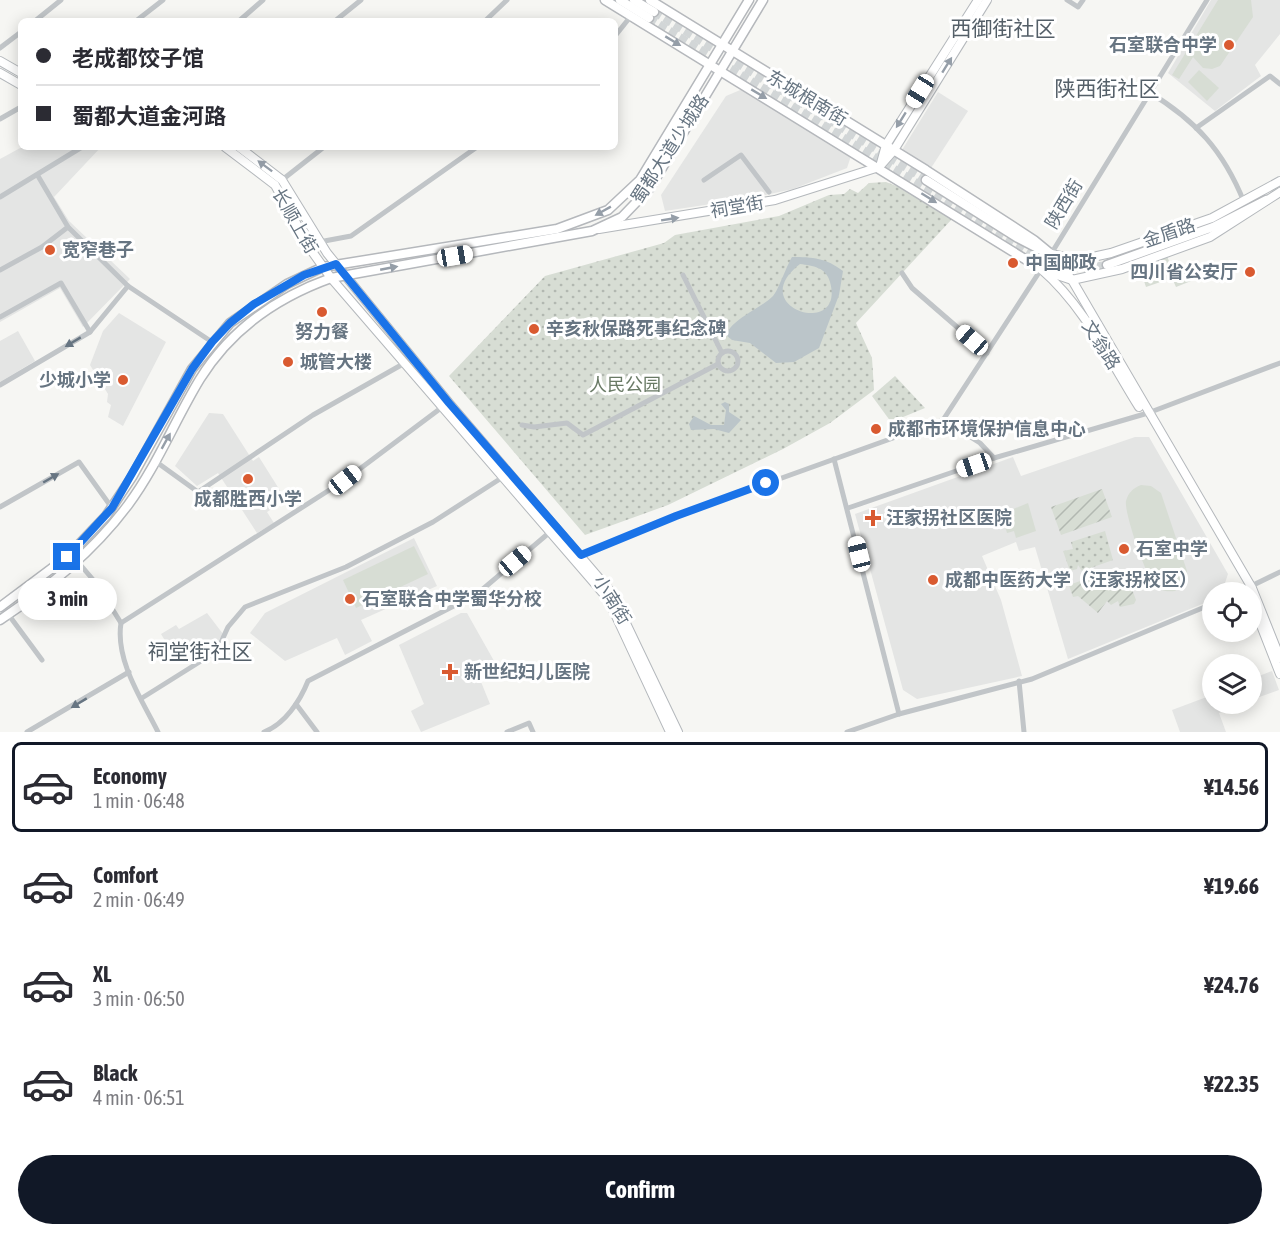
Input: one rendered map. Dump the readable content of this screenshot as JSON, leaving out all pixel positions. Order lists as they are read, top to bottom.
{
  "streets": {
    "main road": [
      "东城根南街",
      "蜀都大道少城路",
      "祠堂街",
      "长顺上街",
      "金盾路",
      "文翁路",
      "小南街"
    ],
    "street": ["陕西街"]
  },
  "crossings": [
    ["东城根南街", "蜀都大道少城路"],
    ["东城根南街", "祠堂街"],
    ["东城根南街", "文翁路"],
    ["蜀都大道少城路", "祠堂街"],
    ["蜀都大道少城路", "长顺上街"],
    ["蜀都大道少城路", "小南街"],
    ["陕西街", "金盾路"],
    ["陕西街", "文翁路"],
    ["祠堂街", "文翁路"],
    ["长顺上街", "小南街"],
    ["金盾路", "文翁路"]
  ],
  "one_way": ["祠堂街"],
  "districts": ["西御街社区", "陕西街社区", "祠堂街社区"],
  "parks": ["人民公园"],
  "places": {
    "other": [
      "石室联合中学",
      "宽窄巷子",
      "中国邮政",
      "四川省公安厅",
      "努力餐",
      "辛亥秋保路死事纪念碑",
      "城管大楼",
      "少城小学",
      "成都市环境保护信息中心",
      "成都胜西小学",
      "石室中学",
      "成都中医药大学（汪家拐校区）",
      "石室联合中学蜀华分校"
    ],
    "health": ["汪家拐社区医院", "新世纪妇儿医院"]
  },
  "page": {
    "banner": ["老成都饺子馆", "蜀都大道金河路"],
    "bubble": "3 min",
    "list": [
      {
        "name": "Economy",
        "note": "1 min · 06:48",
        "value": "¥14.56"
      },
      {
        "name": "Comfort",
        "note": "2 min · 06:49",
        "value": "¥19.66"
      },
      {
        "name": "XL",
        "note": "3 min · 06:50",
        "value": "¥24.76"
      },
      {
        "name": "Black",
        "note": "4 min · 06:51",
        "value": "¥22.35"
      }
    ],
    "buttons": "Confirm"
  }
}
